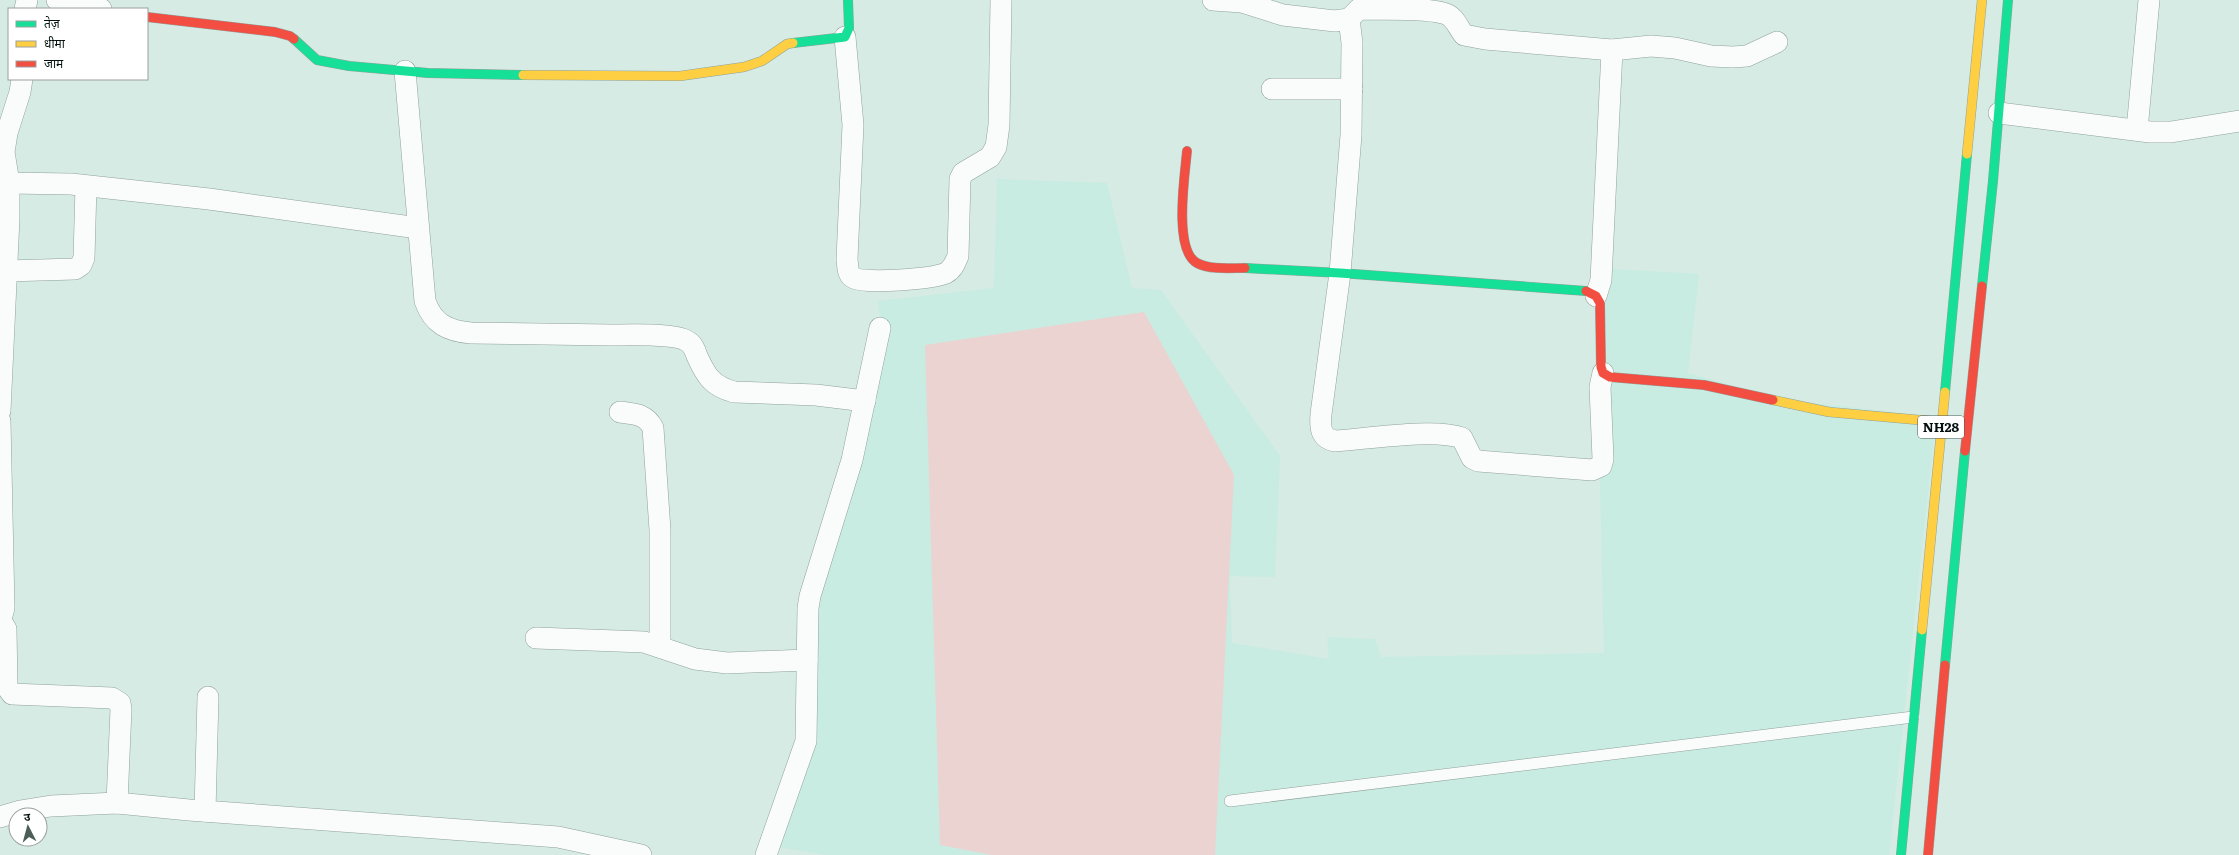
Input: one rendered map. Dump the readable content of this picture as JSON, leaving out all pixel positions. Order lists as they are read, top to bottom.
{
  "streets": {
    "main road": ["NH28"]
  },
  "legend": ["तेज़", "धीमा", "जाम"],
  "north": "top"
}
